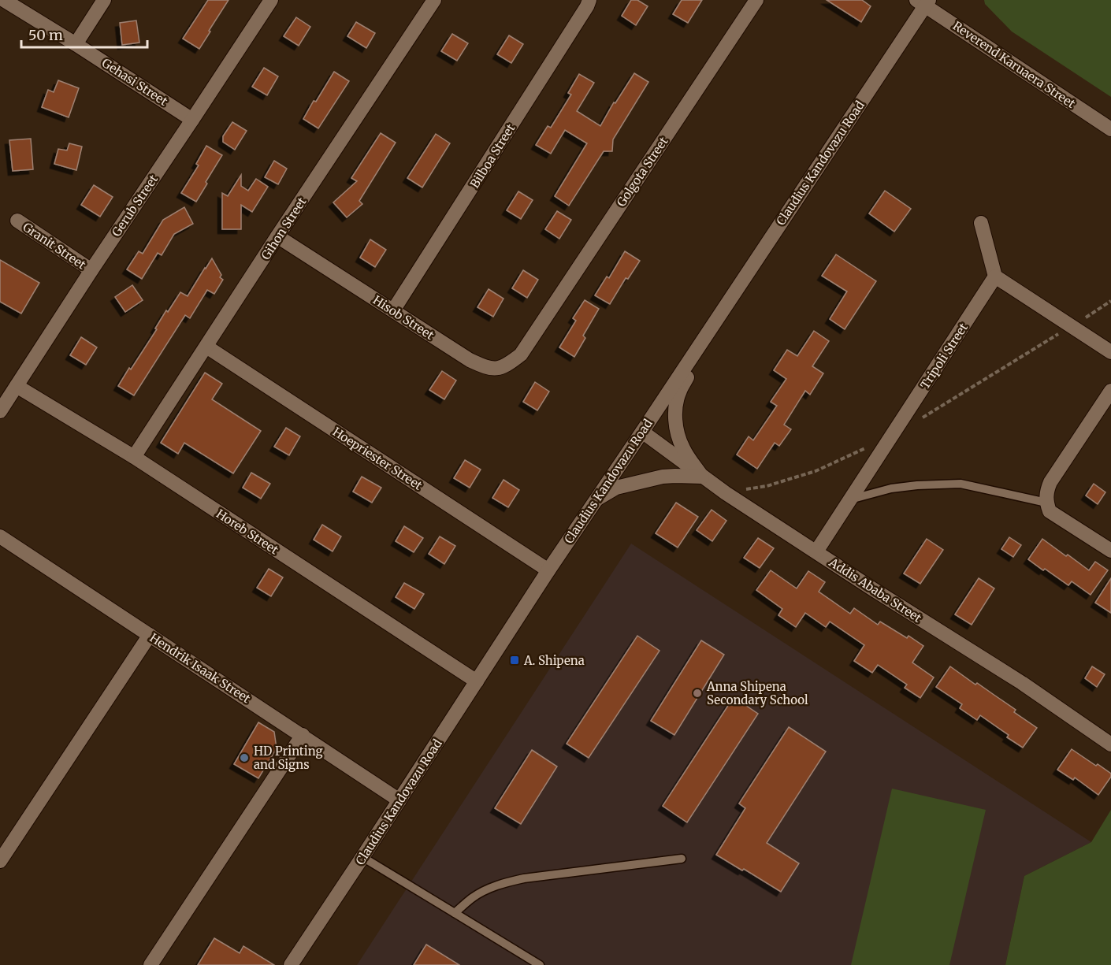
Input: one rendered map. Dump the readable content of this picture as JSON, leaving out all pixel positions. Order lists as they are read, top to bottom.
{
  "streets": {
    "street": [
      "Reverend Karuaera Street",
      "Gehasi Street",
      "Bilboa Street",
      "Claudius Kandovazu Road",
      "Golgota Street",
      "Gerub Street",
      "Gihon Street",
      "Granit Street",
      "Hisob Street",
      "Tripoli Street",
      "Hoepriester Street",
      "Horeb Street",
      "Addis Ababa Street",
      "Hendrik Isaak Street"
    ]
  },
  "crossings": [
    ["Reverend Karuaera Street", "Claudius Kandovazu Road"],
    ["Gehasi Street", "Gerub Street"],
    ["Bilboa Street", "Hisob Street"],
    ["Claudius Kandovazu Road", "Hoepriester Street"],
    ["Claudius Kandovazu Road", "Horeb Street"],
    ["Claudius Kandovazu Road", "Addis Ababa Street"],
    ["Claudius Kandovazu Road", "Hendrik Isaak Street"],
    ["Golgota Street", "Hisob Street"],
    ["Gerub Street", "Granit Street"],
    ["Gerub Street", "Horeb Street"],
    ["Gihon Street", "Hisob Street"],
    ["Gihon Street", "Hoepriester Street"],
    ["Gihon Street", "Horeb Street"],
    ["Tripoli Street", "Addis Ababa Street"]
  ],
  "places": {
    "transit": ["A. Shipena"],
    "other": ["Anna Shipena Secondary School", "HD Printing and Signs"]
  },
  "scale_bar": "50 m"
}
